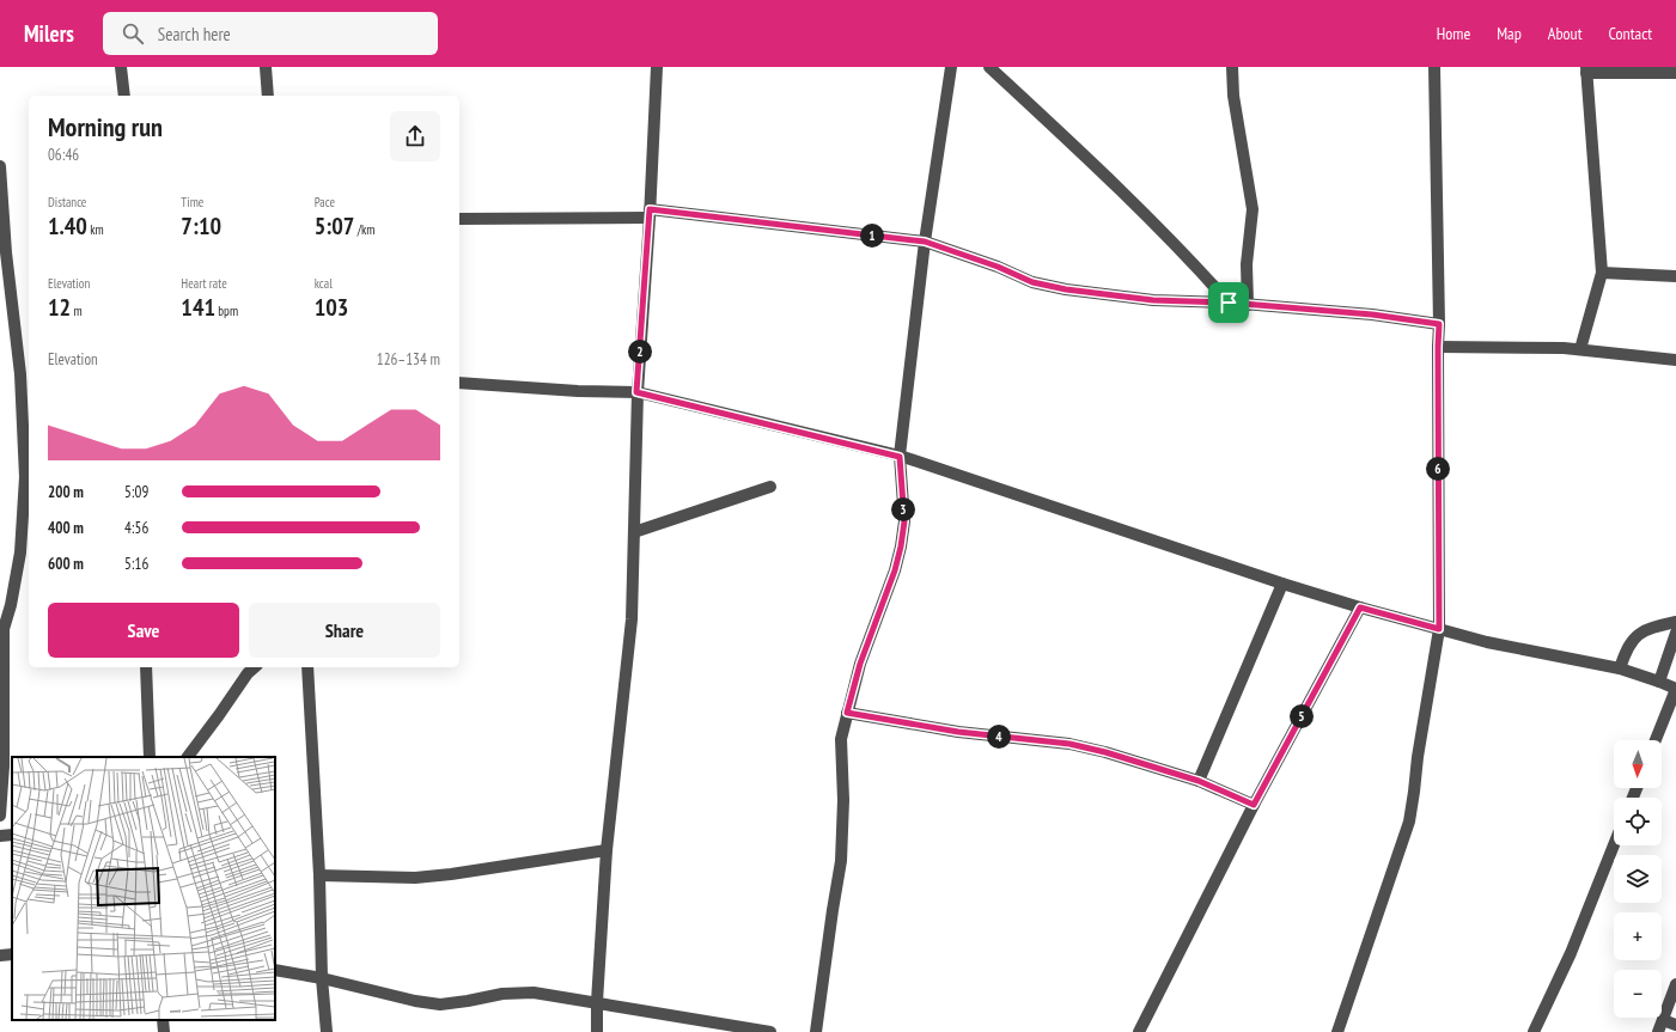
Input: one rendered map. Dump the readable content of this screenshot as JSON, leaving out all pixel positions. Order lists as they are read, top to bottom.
{
  "north": "bottom",
  "page": {
    "header": "Milers",
    "search": "Search here",
    "nav": [
      "Home",
      "Map",
      "About",
      "Contact"
    ],
    "heading": ["Morning run", "06:46"],
    "stats": [
      ["Distance", "1.40 km"],
      ["Time", "7:10"],
      ["Pace", "5:07 /km"],
      ["Elevation", "12 m"],
      ["Heart rate", "141 bpm"],
      ["kcal", "103"]
    ],
    "pins": [
      "1",
      "2",
      "6",
      "3",
      "5",
      "4"
    ],
    "chart": ["Elevation", "126–134 m"],
    "list": [
      {
        "name": "200 m",
        "note": "5:09"
      },
      {
        "name": "400 m",
        "note": "4:56"
      },
      {
        "name": "600 m",
        "note": "5:16"
      }
    ],
    "buttons": ["Save", "Share"],
    "map_buttons": ["+", "−"]
  }
}
